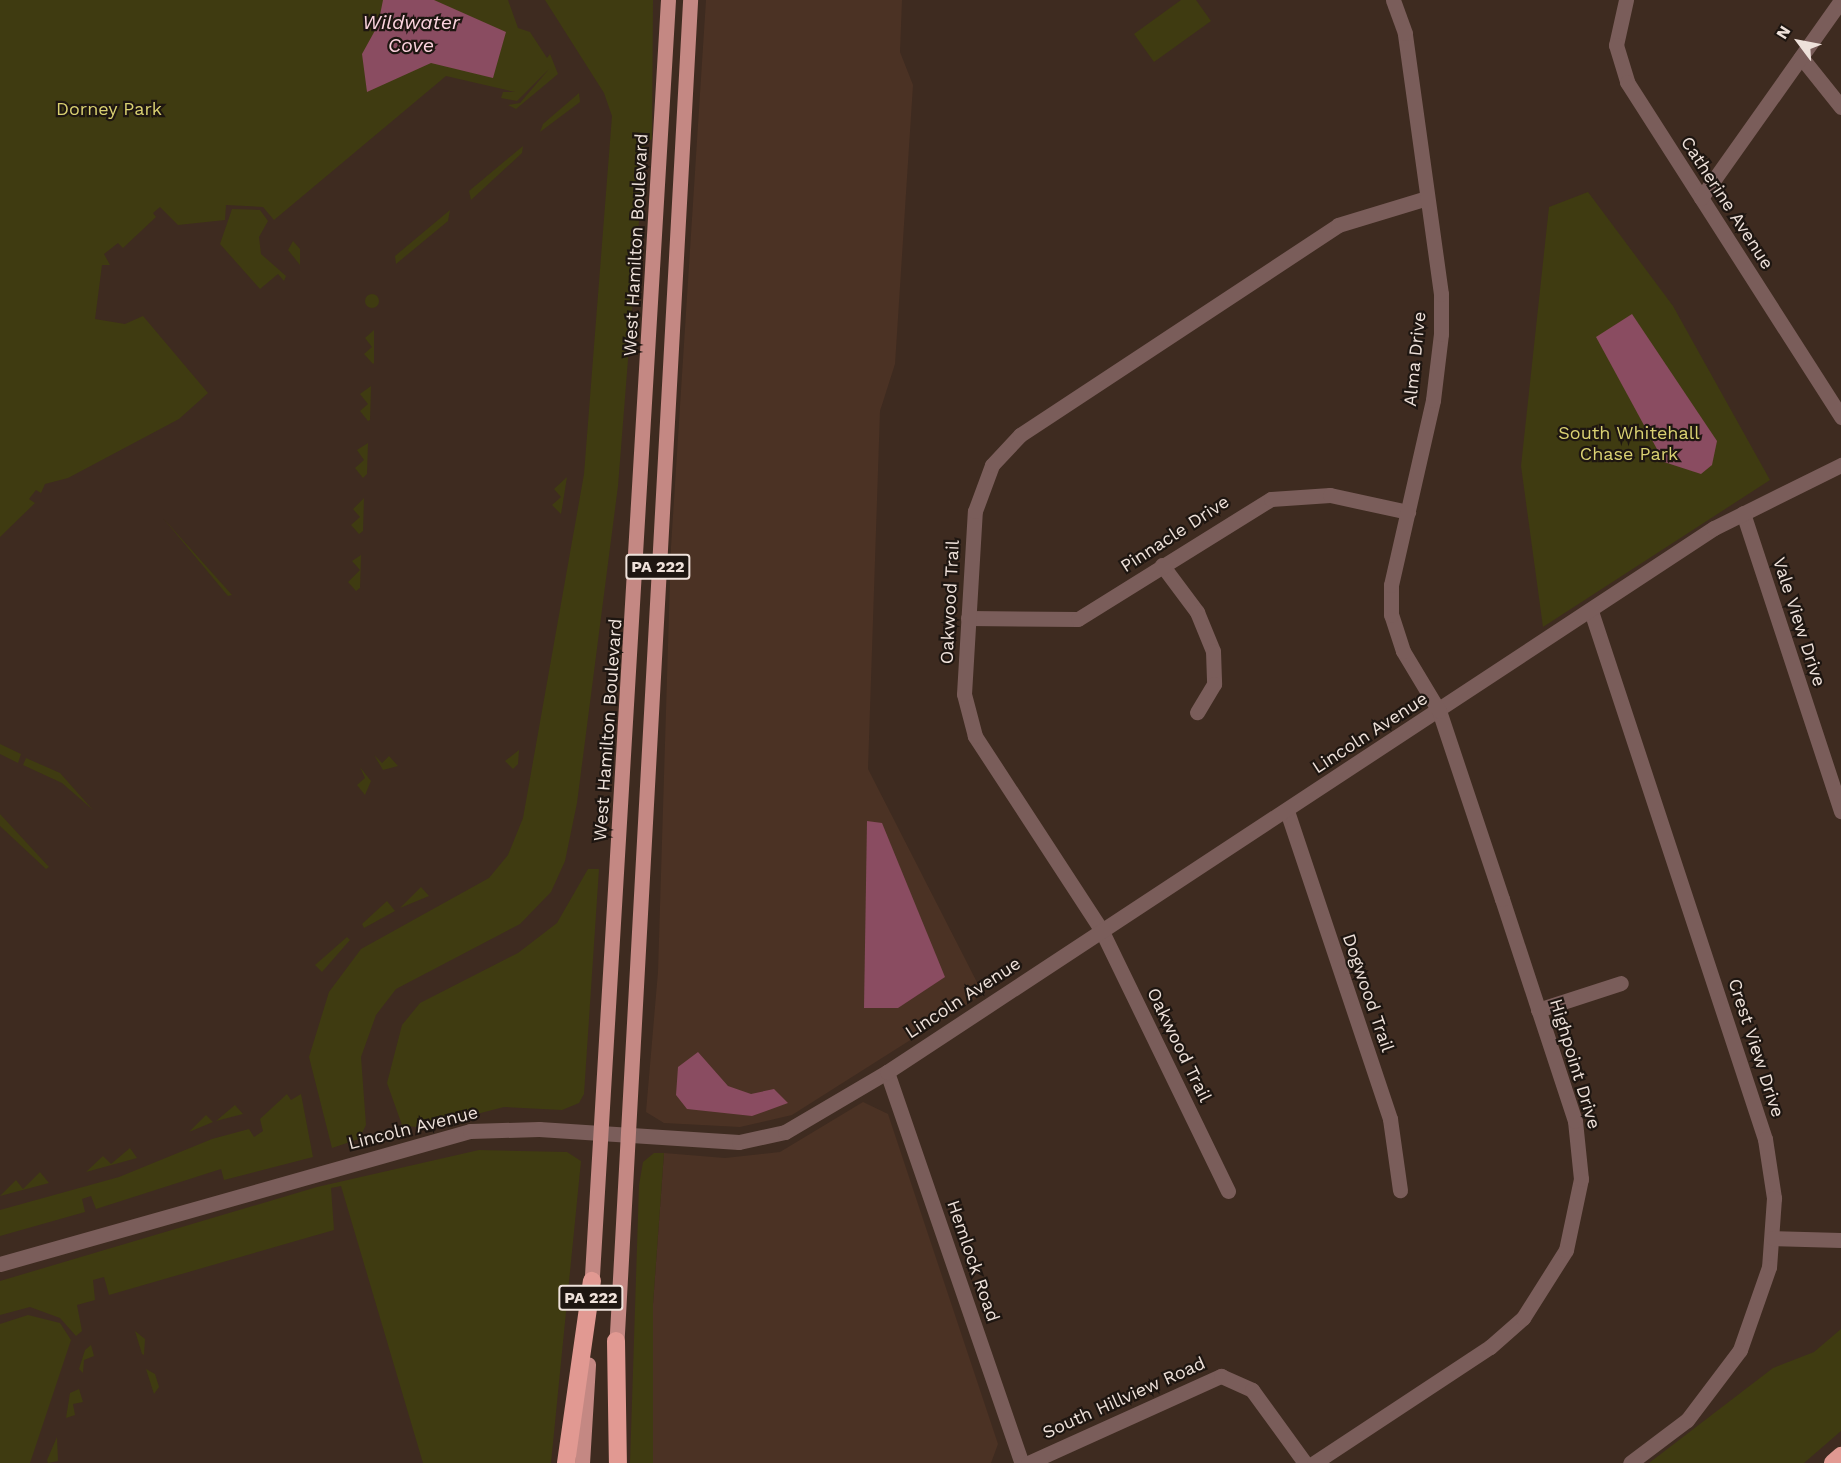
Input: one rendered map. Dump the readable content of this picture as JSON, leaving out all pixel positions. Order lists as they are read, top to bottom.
{
  "streets": {
    "main road": ["West Hamilton Boulevard", "PA 222"],
    "street": [
      "Catherine Avenue",
      "Alma Drive",
      "Pinnacle Drive",
      "Oakwood Trail",
      "Vale View Drive",
      "Lincoln Avenue",
      "Dogwood Trail",
      "Crest View Drive",
      "Highpoint Drive",
      "Hemlock Road",
      "South Hillview Road"
    ]
  },
  "crossings": [
    ["West Hamilton Boulevard", "Lincoln Avenue"],
    ["Alma Drive", "Pinnacle Drive"],
    ["Alma Drive", "Oakwood Trail"],
    ["Alma Drive", "Lincoln Avenue"],
    ["Alma Drive", "Highpoint Drive"],
    ["Pinnacle Drive", "Oakwood Trail"],
    ["PA 222", "Lincoln Avenue"],
    ["Oakwood Trail", "Lincoln Avenue"],
    ["Vale View Drive", "Lincoln Avenue"],
    ["Lincoln Avenue", "Dogwood Trail"],
    ["Lincoln Avenue", "Crest View Drive"],
    ["Lincoln Avenue", "Highpoint Drive"],
    ["Lincoln Avenue", "Hemlock Road"]
  ],
  "water": ["Wildwater Cove"],
  "parks": ["Dorney Park", "South Whitehall Chase Park"],
  "north": "top left"
}
